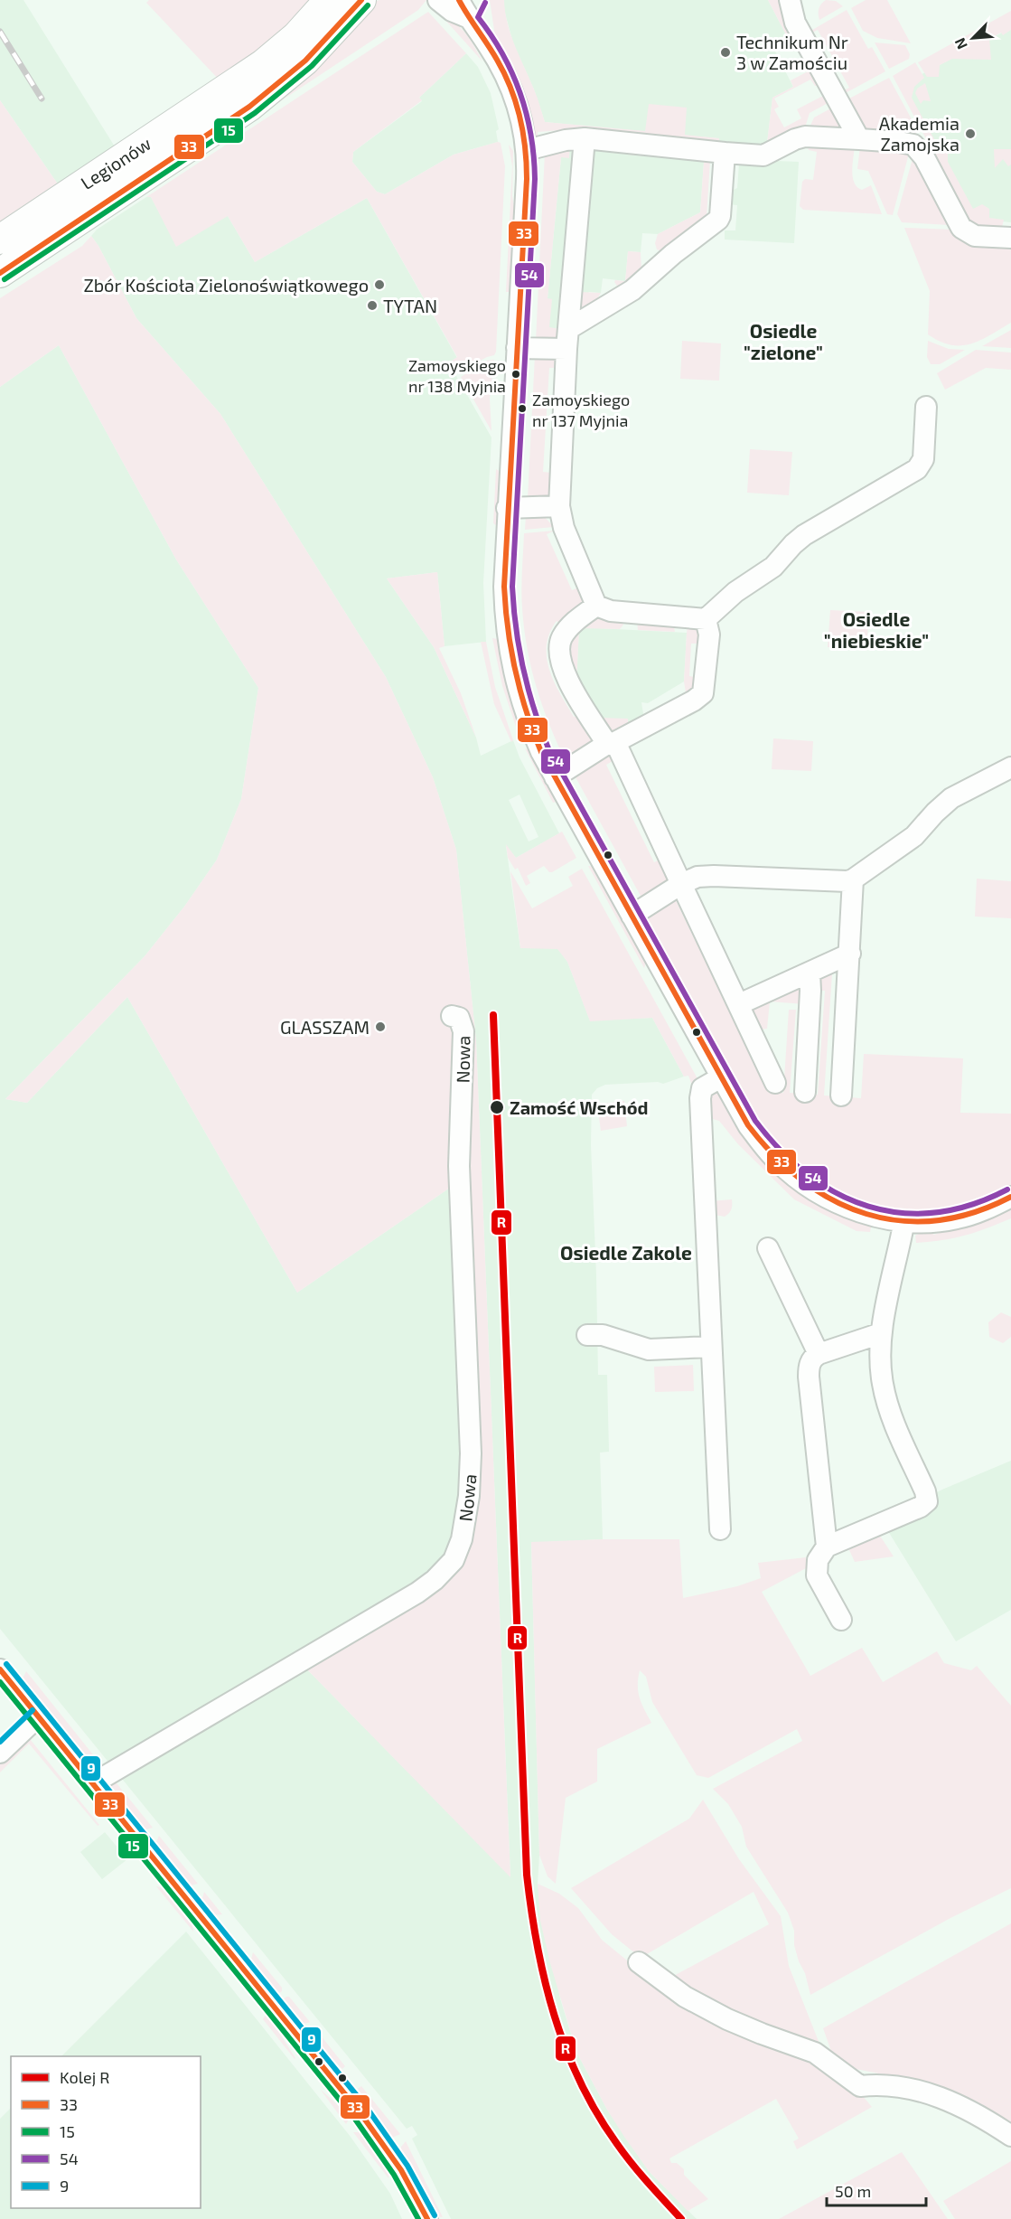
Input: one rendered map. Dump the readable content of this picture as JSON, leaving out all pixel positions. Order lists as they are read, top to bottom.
{
  "streets": {
    "highway": ["Legionów"],
    "street": ["Nowa"]
  },
  "districts": ["Osiedle \"zielone\"", "Osiedle \"niebieskie\"", "Osiedle Zakole"],
  "places": [
    "Technikum Nr 3 w Zamościu",
    "Akademia Zamojska",
    "Zbór Kościoła Zielonoświątkowego",
    "TYTAN",
    "Zamoyskiego nr 138 Myjnia",
    "Zamoyskiego nr 137 Myjnia",
    "GLASSZAM",
    "Zamość Wschód"
  ],
  "lines": [
    "transit line 33",
    "transit line 54",
    "transit line 15",
    "rail line R",
    "transit line 9"
  ],
  "legend": [
    "Kolej R",
    "33",
    "15",
    "54",
    "9"
  ],
  "scale_bar": "50 m",
  "north": "bottom left"
}
